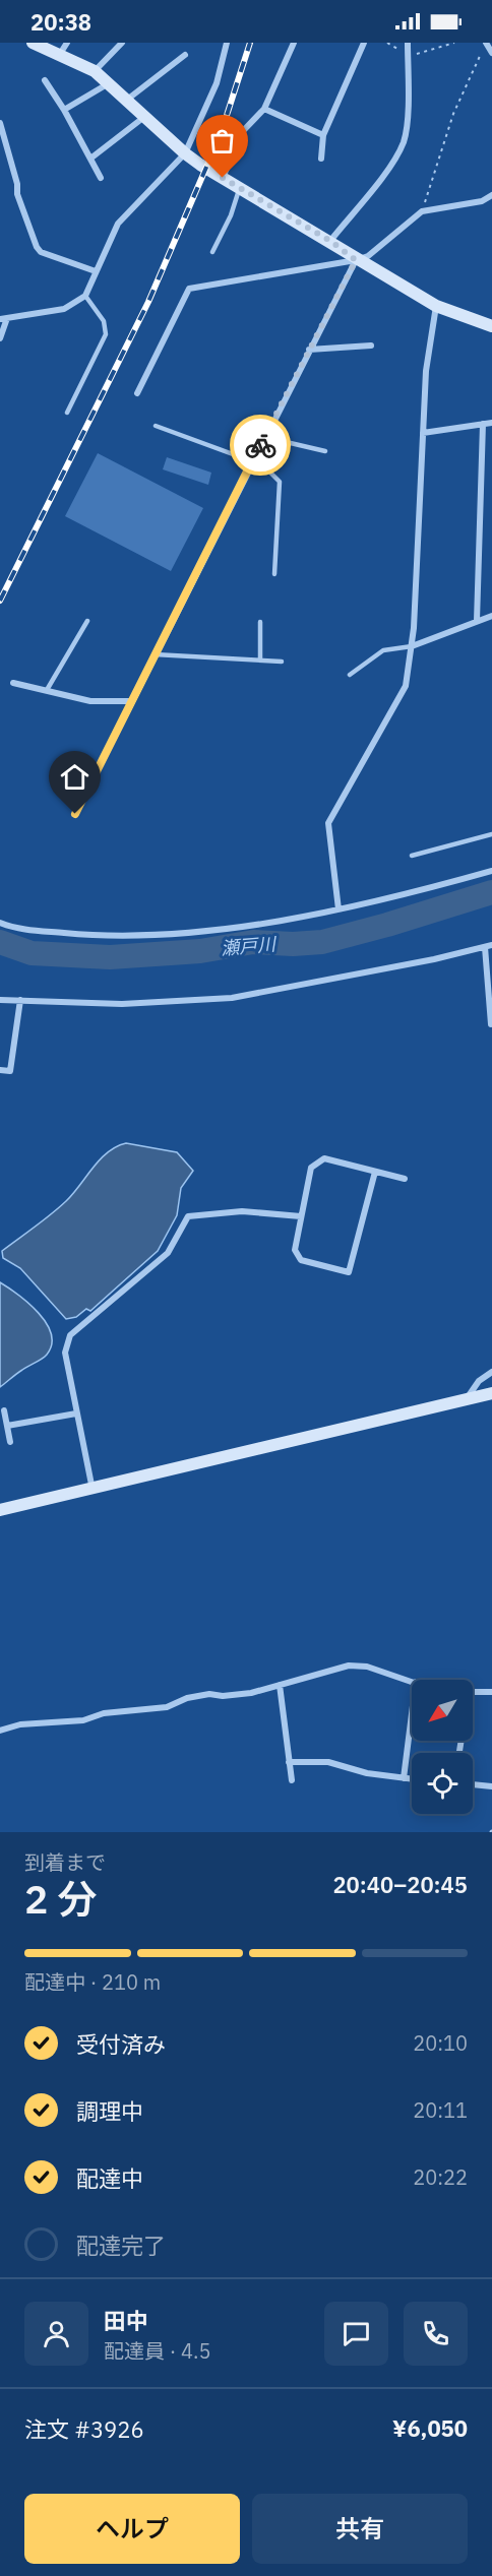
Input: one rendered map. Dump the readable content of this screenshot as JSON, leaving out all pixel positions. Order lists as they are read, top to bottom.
{
  "water": ["瀬戸川"],
  "north": "bottom left",
  "page": {
    "status": "20:38",
    "heading": ["2 分", "到着まで", "20:40–20:45"],
    "panel": [
      "田中",
      "配達員 · 4.5",
      "注文 #3926",
      "¥6,050"
    ],
    "bar": "配達中 · 210 m",
    "list": [
      ["受付済み", "20:10"],
      ["調理中", "20:11"],
      ["配達中", "20:22"],
      "配達完了"
    ],
    "buttons": ["ヘルプ", "共有"]
  }
}
